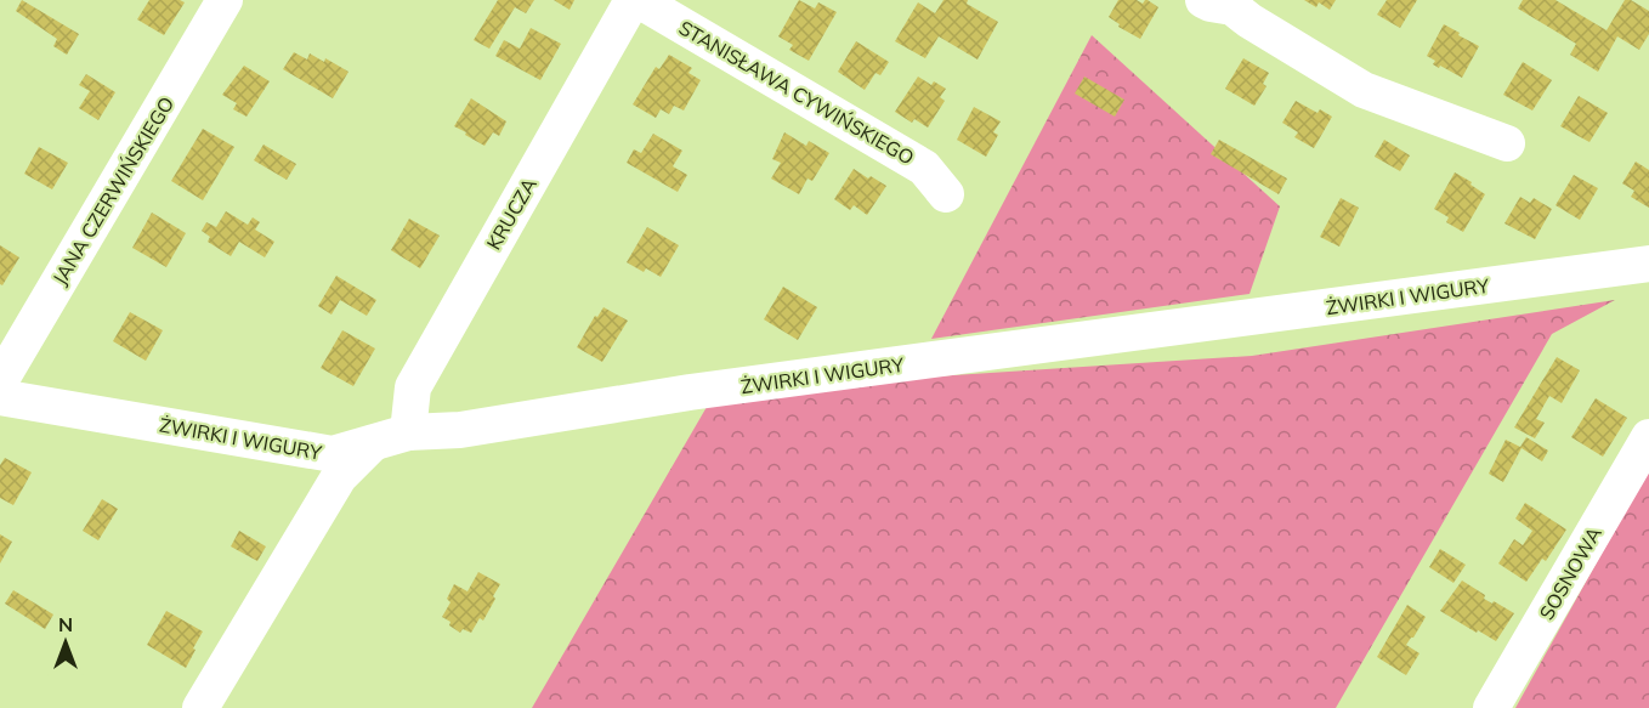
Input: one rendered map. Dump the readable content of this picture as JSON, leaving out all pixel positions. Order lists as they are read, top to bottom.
{
  "streets": {
    "street": [
      "STANISŁAWA CYWIŃSKIEGO",
      "JANA CZERWIŃSKIEGO",
      "KRUCZA",
      "ŻWIRKI I WIGURY",
      "SOSNOWA"
    ]
  },
  "crossings": [
    ["KRUCZA", "ŻWIRKI I WIGURY"]
  ],
  "north": "top"
}
